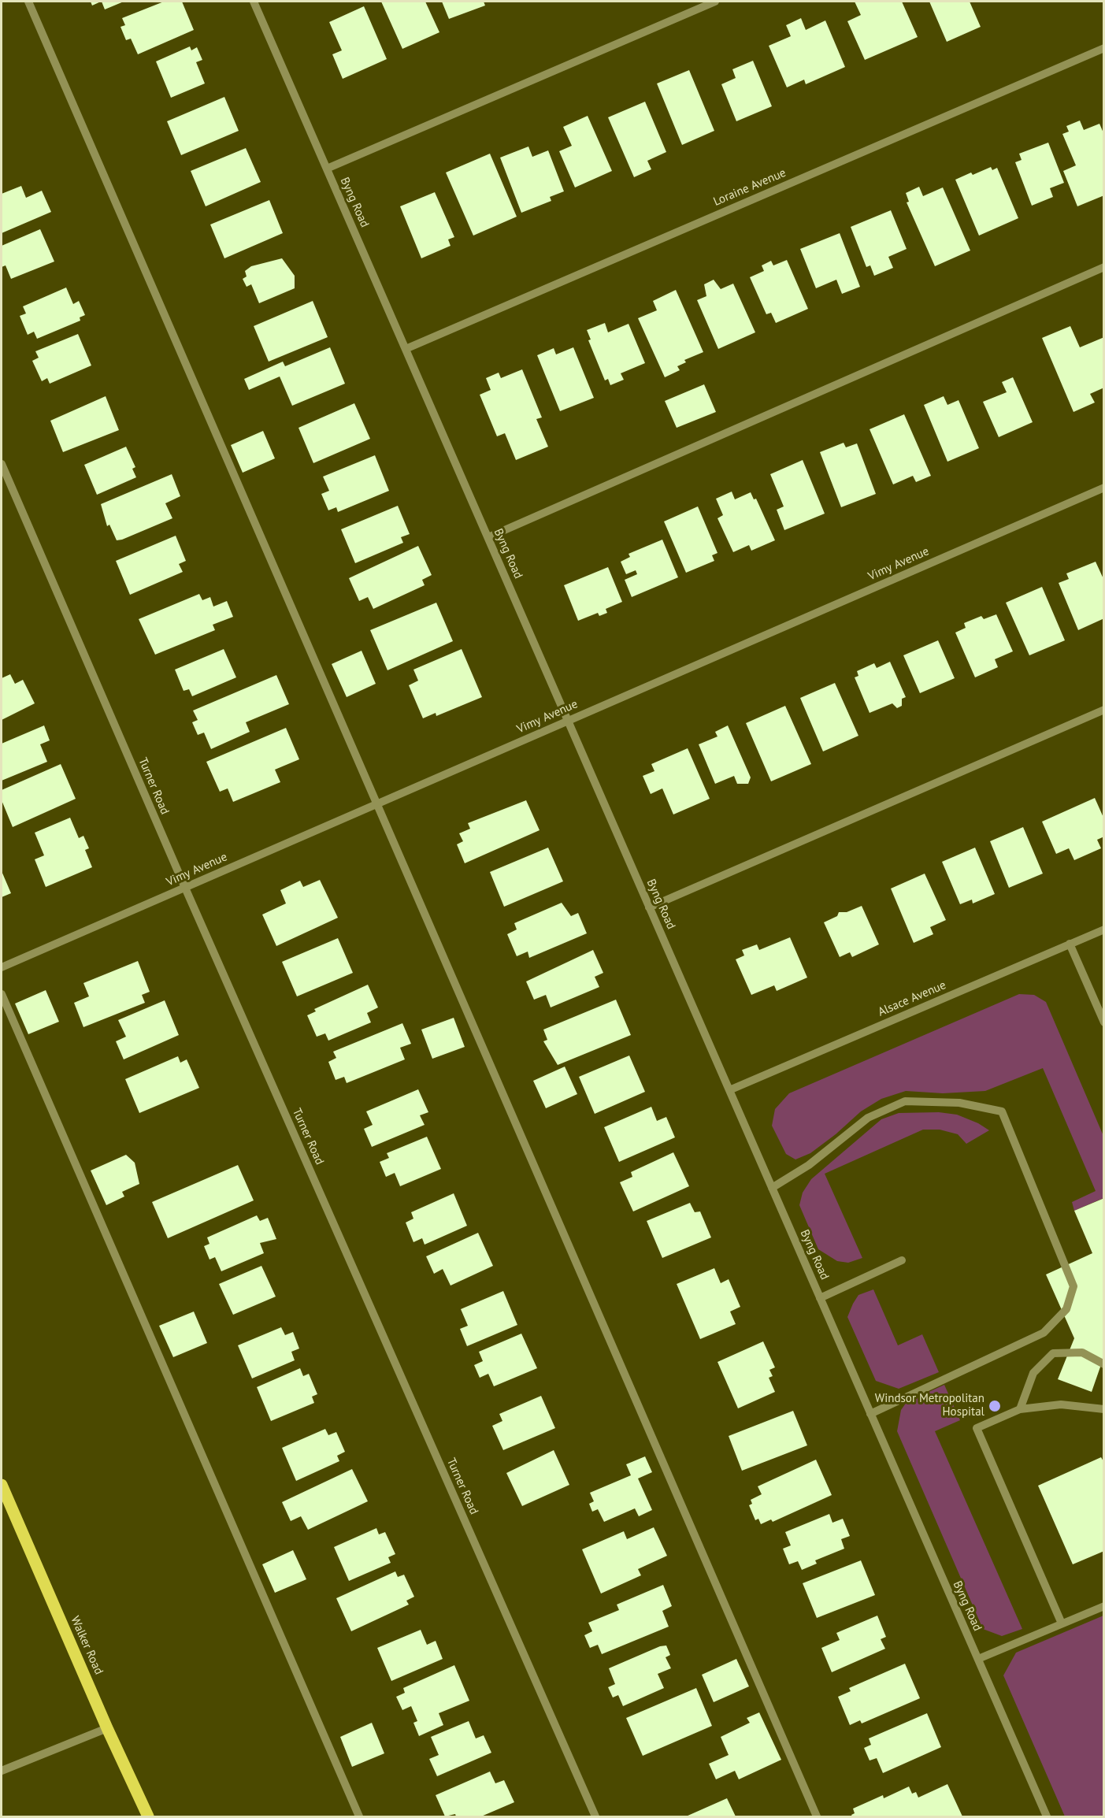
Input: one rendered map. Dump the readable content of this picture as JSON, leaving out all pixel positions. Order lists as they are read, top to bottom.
{
  "streets": {
    "main road": ["Walker Road"],
    "street": [
      "Loraine Avenue",
      "Byng Road",
      "Vimy Avenue",
      "Turner Road",
      "Alsace Avenue"
    ]
  },
  "crossings": [
    ["Loraine Avenue", "Byng Road"],
    ["Byng Road", "Vimy Avenue"],
    ["Byng Road", "Alsace Avenue"],
    ["Vimy Avenue", "Turner Road"]
  ],
  "places": ["Windsor Metropolitan Hospital"]
}
